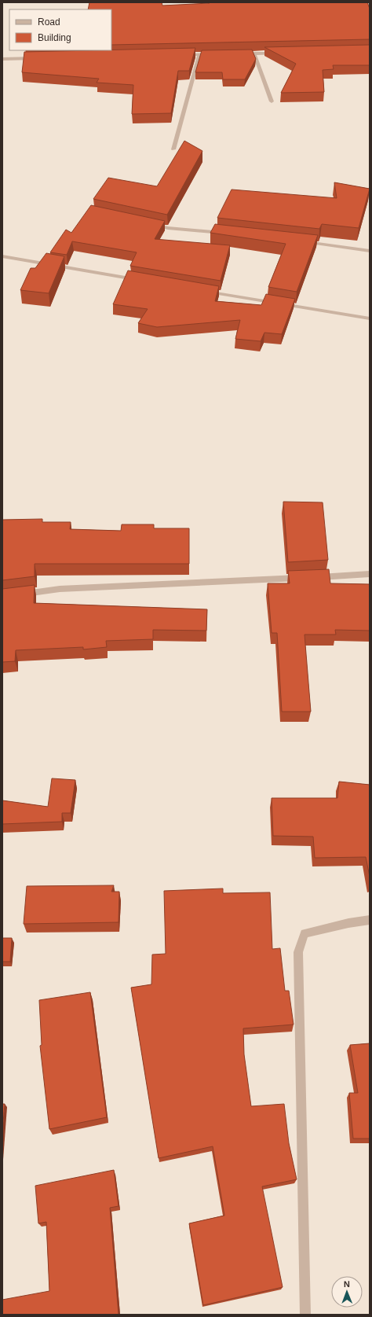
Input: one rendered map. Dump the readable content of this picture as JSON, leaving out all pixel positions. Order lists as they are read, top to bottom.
{
  "legend": ["Road", "Building"],
  "north": "top"
}
